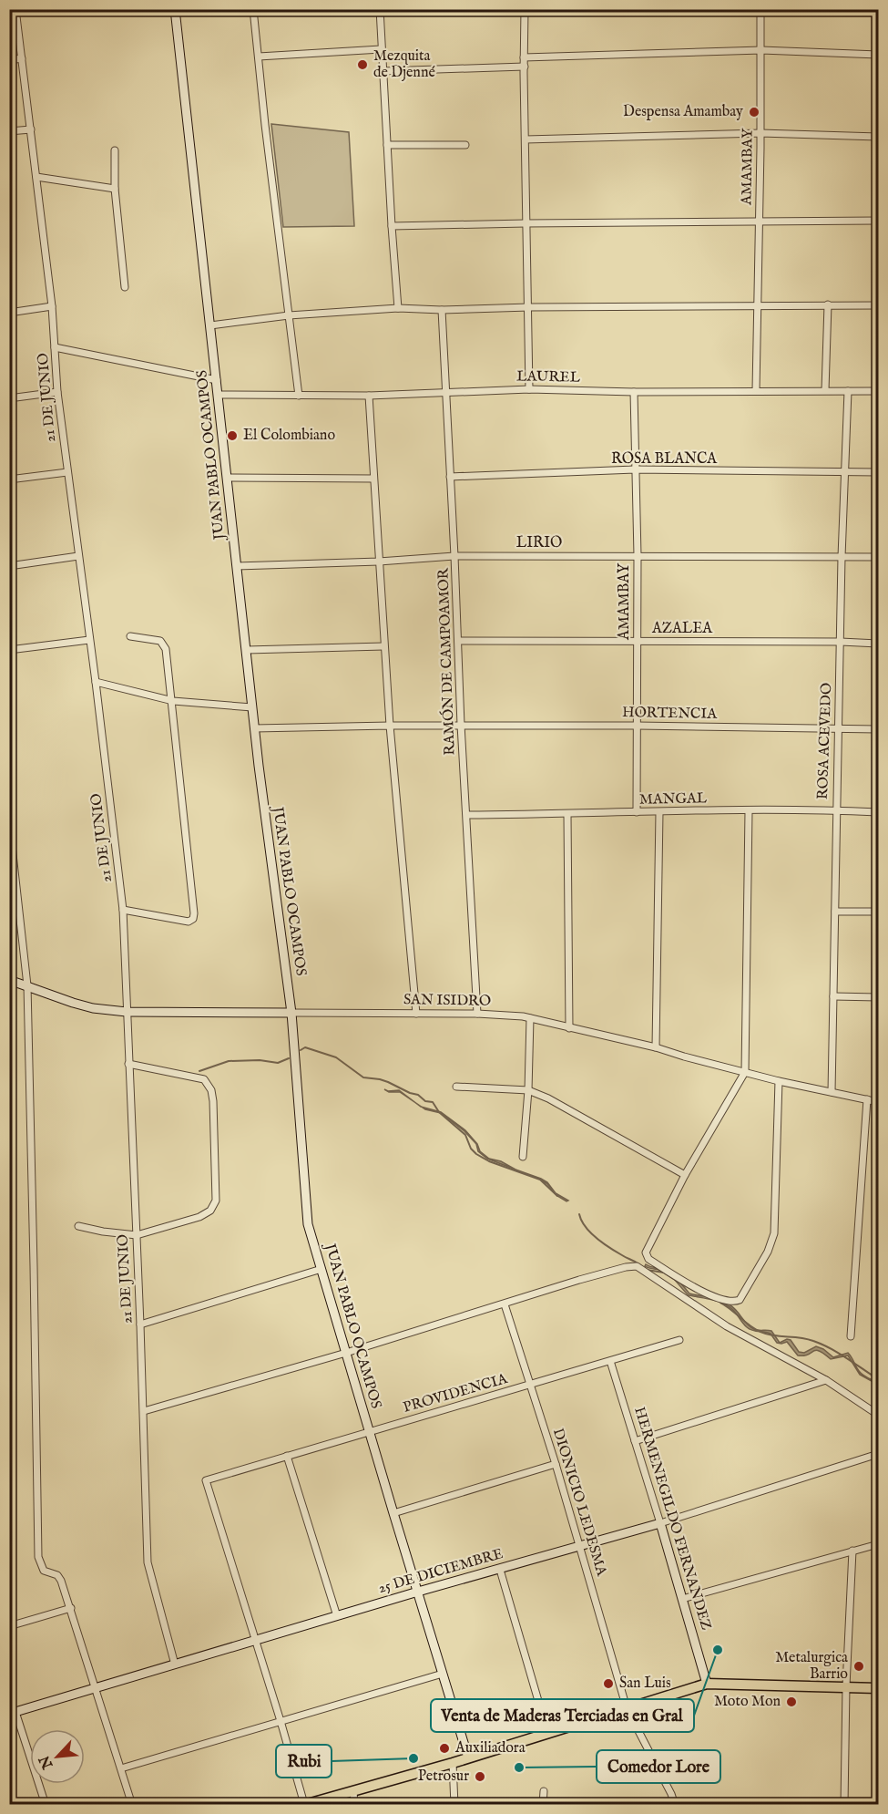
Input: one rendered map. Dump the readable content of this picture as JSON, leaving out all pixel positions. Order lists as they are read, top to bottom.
{
  "streets": {
    "street": [
      "AMAMBAY",
      "LAUREL",
      "21 DE JUNIO",
      "JUAN PABLO OCAMPOS",
      "ROSA BLANCA",
      "LIRIO",
      "AZALEA",
      "RAMÓN DE CAMPOAMOR",
      "HORTENCIA",
      "ROSA ACEVEDO",
      "MANGAL",
      "SAN ISIDRO",
      "PROVIDENCIA",
      "DIONICIO LEDESMA",
      "HERMENEGILDO FERNANDEZ",
      "25 DE DICIEMBRE"
    ]
  },
  "crossings": [
    ["AMAMBAY", "LAUREL"],
    ["AMAMBAY", "ROSA BLANCA"],
    ["AMAMBAY", "LIRIO"],
    ["AMAMBAY", "AZALEA"],
    ["AMAMBAY", "HORTENCIA"],
    ["AMAMBAY", "MANGAL"],
    ["LAUREL", "JUAN PABLO OCAMPOS"],
    ["LAUREL", "RAMÓN DE CAMPOAMOR"],
    ["LAUREL", "ROSA ACEVEDO"],
    ["21 DE JUNIO", "SAN ISIDRO"],
    ["21 DE JUNIO", "25 DE DICIEMBRE"],
    ["JUAN PABLO OCAMPOS", "LIRIO"],
    ["JUAN PABLO OCAMPOS", "HORTENCIA"],
    ["JUAN PABLO OCAMPOS", "SAN ISIDRO"],
    ["JUAN PABLO OCAMPOS", "PROVIDENCIA"],
    ["JUAN PABLO OCAMPOS", "25 DE DICIEMBRE"],
    ["ROSA BLANCA", "RAMÓN DE CAMPOAMOR"],
    ["ROSA BLANCA", "ROSA ACEVEDO"],
    ["LIRIO", "RAMÓN DE CAMPOAMOR"],
    ["LIRIO", "ROSA ACEVEDO"],
    ["AZALEA", "RAMÓN DE CAMPOAMOR"],
    ["AZALEA", "ROSA ACEVEDO"],
    ["RAMÓN DE CAMPOAMOR", "HORTENCIA"],
    ["RAMÓN DE CAMPOAMOR", "MANGAL"],
    ["RAMÓN DE CAMPOAMOR", "SAN ISIDRO"],
    ["HORTENCIA", "ROSA ACEVEDO"],
    ["ROSA ACEVEDO", "MANGAL"],
    ["ROSA ACEVEDO", "SAN ISIDRO"],
    ["PROVIDENCIA", "DIONICIO LEDESMA"],
    ["PROVIDENCIA", "HERMENEGILDO FERNANDEZ"],
    ["PROVIDENCIA", "25 DE DICIEMBRE"],
    ["DIONICIO LEDESMA", "25 DE DICIEMBRE"],
    ["HERMENEGILDO FERNANDEZ", "25 DE DICIEMBRE"]
  ],
  "places": [
    "Mezquita de Djenné",
    "Despensa Amambay",
    "El Colombiano",
    "Venta de Maderas Terciadas en Gral",
    "Metalurgica Barrio",
    "San Luis",
    "Moto Mon",
    "Auxiliadora",
    "Rubi",
    "Comedor Lore",
    "Petrosur"
  ],
  "north": "bottom left"
}
